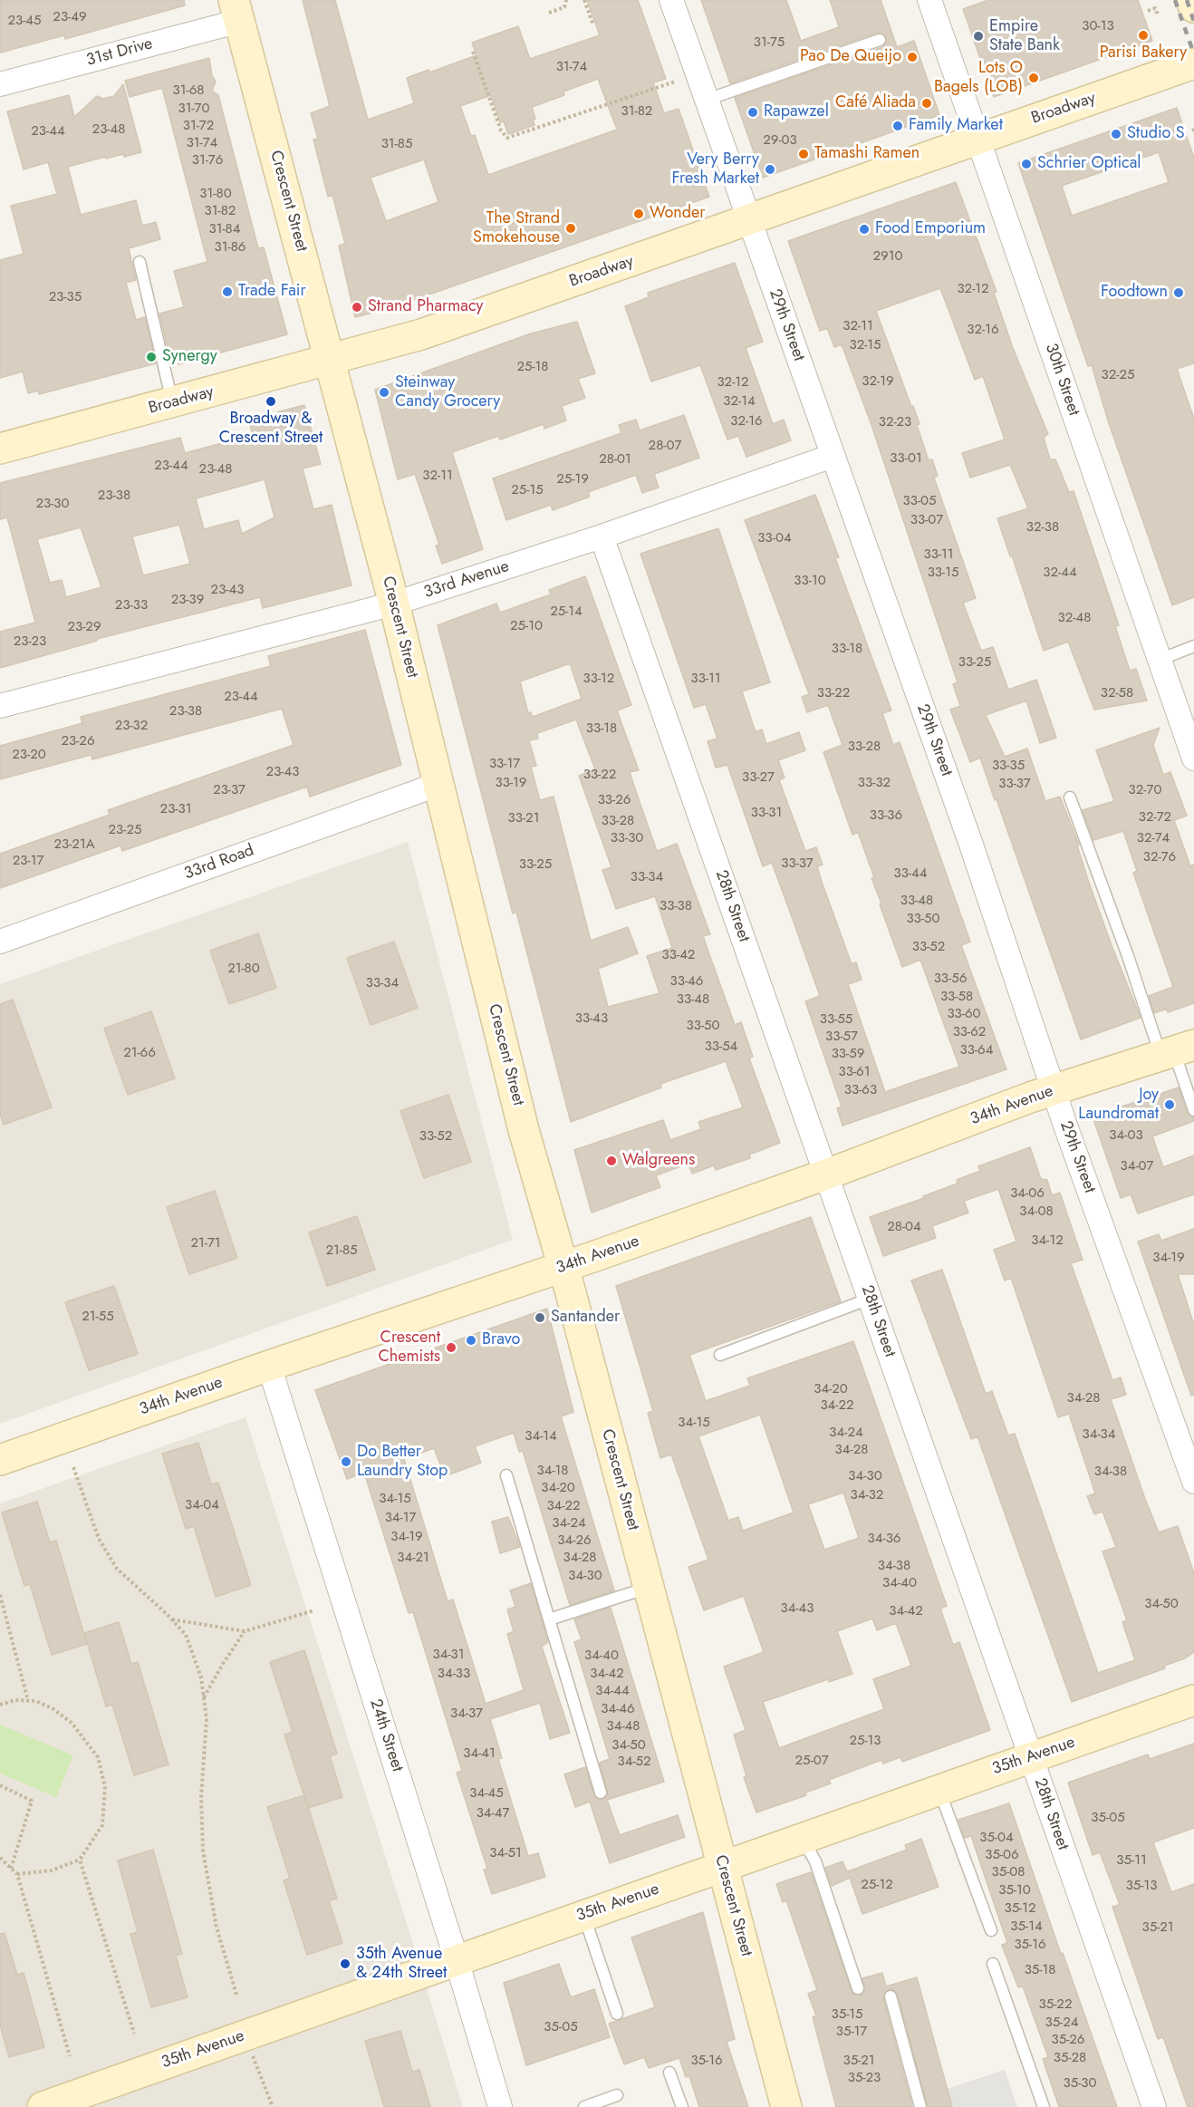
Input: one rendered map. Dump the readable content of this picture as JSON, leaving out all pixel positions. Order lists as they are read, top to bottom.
{
  "streets": {
    "street": [
      "31st Drive",
      "Broadway",
      "Crescent Street",
      "29th Street",
      "30th Street",
      "33rd Avenue",
      "33rd Road",
      "28th Street",
      "34th Avenue",
      "24th Street",
      "35th Avenue"
    ]
  },
  "crossings": [
    ["31st Drive", "Crescent Street"],
    ["Broadway", "Crescent Street"],
    ["Broadway", "29th Street"],
    ["Broadway", "30th Street"],
    ["Crescent Street", "33rd Avenue"],
    ["Crescent Street", "33rd Road"],
    ["Crescent Street", "34th Avenue"],
    ["Crescent Street", "35th Avenue"],
    ["29th Street", "33rd Avenue"],
    ["29th Street", "34th Avenue"],
    ["33rd Avenue", "28th Street"],
    ["28th Street", "34th Avenue"],
    ["28th Street", "35th Avenue"],
    ["34th Avenue", "24th Street"],
    ["24th Street", "35th Avenue"]
  ],
  "places": [
    "Parisi Bakery",
    "Empire State Bank",
    "Pao De Queijo",
    "Lots O Bagels (LOB)",
    "Café Aliada",
    "Rapawzel",
    "Family Market",
    "Studio S",
    "Tamashi Ramen",
    "Schrier Optical",
    "Very Berry Fresh Market",
    "Wonder",
    "The Strand Smokehouse",
    "Food Emporium",
    "Trade Fair",
    "Foodtown",
    "Strand Pharmacy",
    "Synergy",
    "Steinway Candy Grocery",
    "Broadway & Crescent Street",
    "Joy Laundromat",
    "Walgreens",
    "Santander",
    "Bravo",
    "Crescent Chemists",
    "Do Better Laundry Stop",
    "35th Avenue & 24th Street"
  ],
  "house_numbers": [
    "23-49",
    "23-45",
    "30-13",
    "31-75",
    "31-74",
    "31-68",
    "31-70",
    "31-82",
    "31-72",
    "23-48",
    "23-44",
    "29-03",
    "31-74",
    "31-85",
    "31-76",
    "31-80",
    "31-82",
    "31-84",
    "31-86",
    "2910",
    "32-12",
    "23-35",
    "32-11",
    "32-16",
    "32-15",
    "25-18",
    "32-25",
    "32-19",
    "32-12",
    "32-14",
    "32-16",
    "32-23",
    "28-07",
    "33-01",
    "28-01",
    "23-44",
    "23-48",
    "32-11",
    "25-19",
    "25-15",
    "23-38",
    "33-05",
    "23-30",
    "33-07",
    "32-38",
    "33-04",
    "33-11",
    "33-15",
    "32-44",
    "33-10",
    "23-43",
    "23-39",
    "23-33",
    "25-14",
    "32-48",
    "25-10",
    "23-29",
    "23-23",
    "33-18",
    "33-25",
    "33-12",
    "33-11",
    "33-22",
    "32-58",
    "23-44",
    "23-38",
    "23-32",
    "33-18",
    "23-26",
    "33-28",
    "23-20",
    "33-17",
    "33-35",
    "23-43",
    "33-22",
    "33-27",
    "33-19",
    "33-32",
    "33-37",
    "23-37",
    "32-70",
    "33-26",
    "23-31",
    "33-31",
    "33-36",
    "32-72",
    "33-21",
    "33-28",
    "23-25",
    "33-30",
    "32-74",
    "23-21A",
    "32-76",
    "23-17",
    "33-37",
    "33-25",
    "33-44",
    "33-34",
    "33-48",
    "33-38",
    "33-50",
    "33-52",
    "33-42",
    "21-80",
    "33-56",
    "33-46",
    "33-34",
    "33-58",
    "33-48",
    "33-60",
    "33-43",
    "33-55",
    "33-50",
    "33-62",
    "33-57",
    "33-54",
    "33-64",
    "21-66",
    "33-59",
    "33-61",
    "33-63",
    "34-03",
    "33-52",
    "34-07",
    "34-06",
    "34-08",
    "28-04",
    "34-12",
    "21-71",
    "21-85",
    "34-19",
    "21-55",
    "34-20",
    "34-28",
    "34-22",
    "34-15",
    "34-24",
    "34-34",
    "34-14",
    "34-28",
    "34-18",
    "34-38",
    "34-30",
    "34-20",
    "34-32",
    "34-15",
    "34-04",
    "34-22",
    "34-17",
    "34-24",
    "34-19",
    "34-36",
    "34-26",
    "34-21",
    "34-28",
    "34-38",
    "34-30",
    "34-40",
    "34-50",
    "34-43",
    "34-42",
    "34-31",
    "34-40",
    "34-33",
    "34-42",
    "34-44",
    "34-46",
    "34-37",
    "34-48",
    "25-13",
    "34-50",
    "34-41",
    "25-07",
    "34-52",
    "34-45",
    "34-47",
    "35-05",
    "35-04",
    "34-51",
    "35-06",
    "35-11",
    "35-08",
    "25-12",
    "35-13",
    "35-10",
    "35-12",
    "35-14",
    "35-21",
    "35-16",
    "35-18",
    "35-22",
    "35-15",
    "35-24",
    "35-05",
    "35-17",
    "35-26",
    "35-28",
    "35-16",
    "35-21",
    "35-23",
    "35-30"
  ]
}
